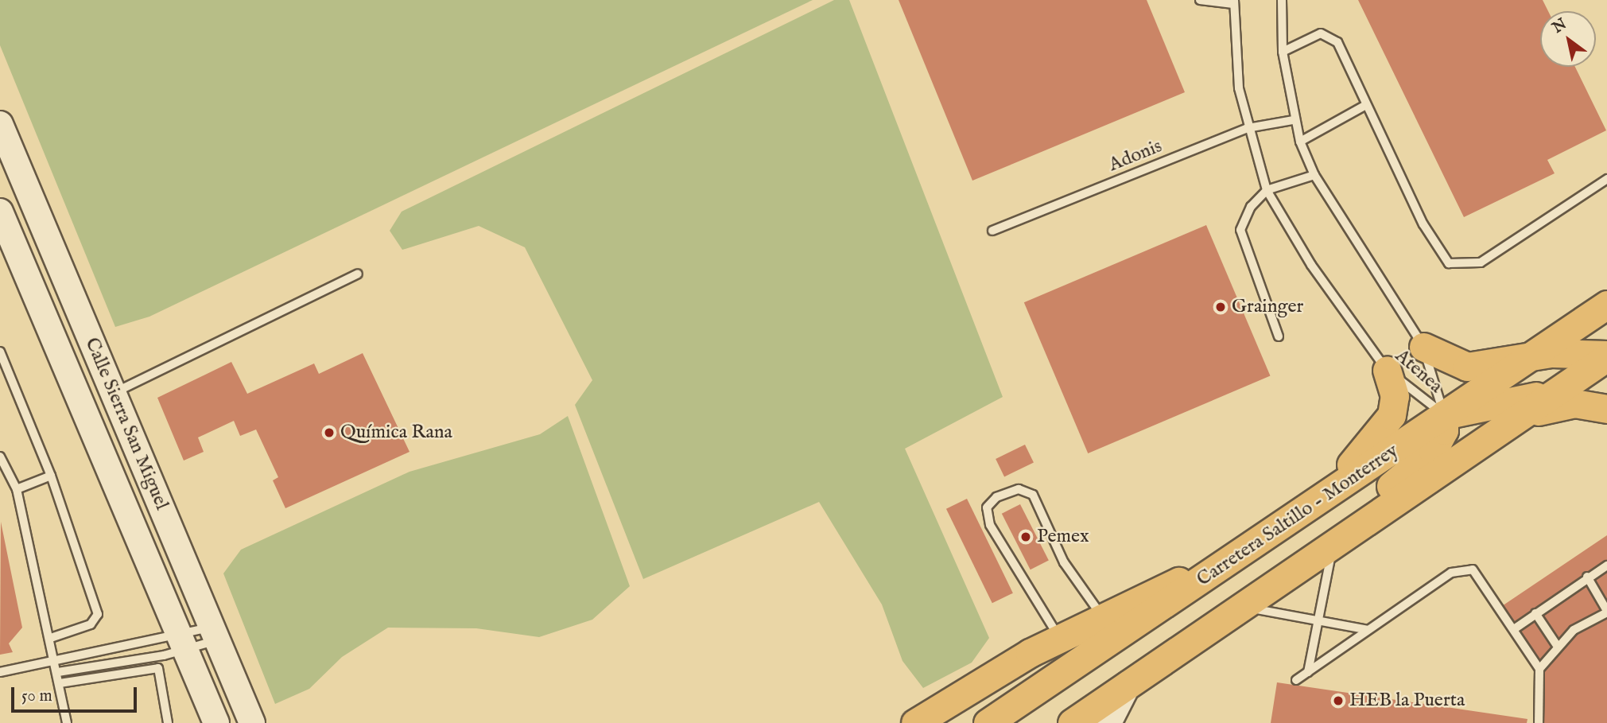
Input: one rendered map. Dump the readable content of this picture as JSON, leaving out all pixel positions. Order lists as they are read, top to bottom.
{
  "streets": {
    "main road": ["Carretera Saltillo - Monterrey"],
    "street": ["Calle Sierra San Miguel"],
    "lane": ["Adonis", "Atenea"]
  },
  "crossings": [
    ["Adonis", "Atenea"],
    ["Atenea", "Carretera Saltillo - Monterrey"]
  ],
  "places": [
    "Grainger",
    "Química Rana",
    "Pemex",
    "HEB la Puerta"
  ],
  "scale_bar": "50 m",
  "north": "top left"
}
